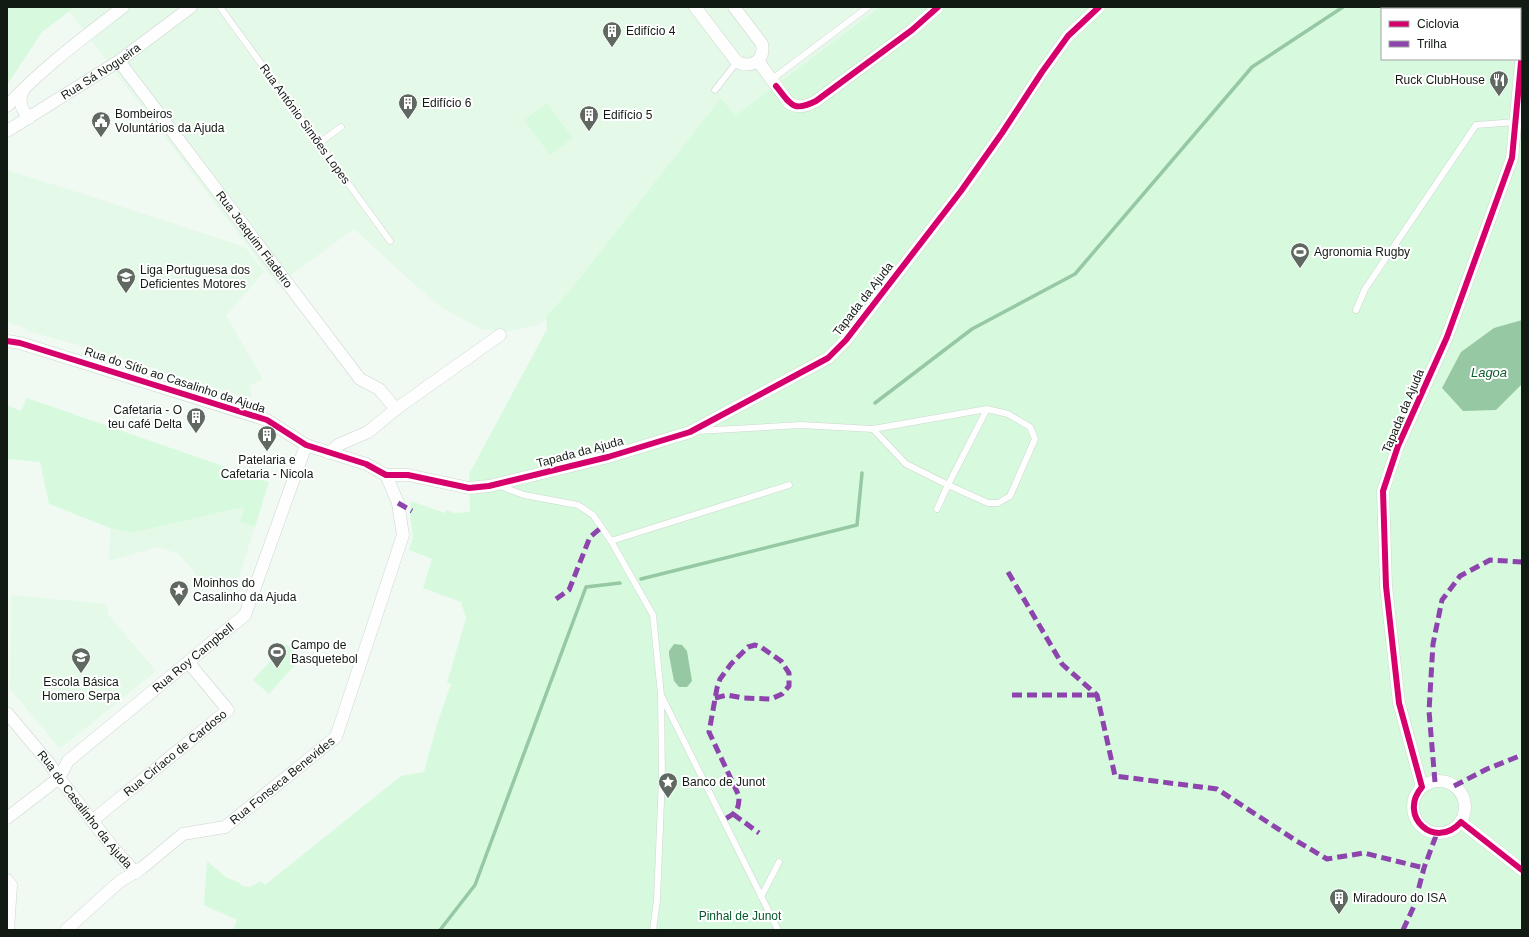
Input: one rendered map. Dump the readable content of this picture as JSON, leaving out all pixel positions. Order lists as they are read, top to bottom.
{
  "streets": {
    "street": [
      "Rua Sá Nogueira",
      "Rua Joaquim Fiadeiro",
      "Tapada da Ajuda",
      "Rua do Sítio ao Casalinho da Ajuda",
      "Rua Roy Campbell",
      "Rua Ciríaco de Cardoso",
      "Rua Fonseca Benevides",
      "Rua do Casalinho da Ajuda"
    ],
    "lane": ["Rua António Simões Lopes"]
  },
  "crossings": [
    ["Rua Sá Nogueira", "Rua Joaquim Fiadeiro"],
    ["Tapada da Ajuda", "Rua do Sítio ao Casalinho da Ajuda"],
    ["Rua do Sítio ao Casalinho da Ajuda", "Rua Roy Campbell"],
    ["Rua do Sítio ao Casalinho da Ajuda", "Rua Fonseca Benevides"],
    ["Rua Roy Campbell", "Rua Ciríaco de Cardoso"],
    ["Rua Roy Campbell", "Rua do Casalinho da Ajuda"],
    ["Rua Ciríaco de Cardoso", "Rua do Casalinho da Ajuda"],
    ["Rua Fonseca Benevides", "Rua do Casalinho da Ajuda"]
  ],
  "water": ["Lagoa"],
  "parks": ["Pinhal de Junot"],
  "places": {
    "building": [
      "Edifício 4",
      "Edifício 6",
      "Edifício 5",
      "Cafetaria - O teu café Delta",
      "Patelaria e Cafetaria - Nicola",
      "Miradouro do ISA"
    ],
    "restaurant": ["Ruck ClubHouse"],
    "public building": ["Bombeiros Voluntários da Ajuda"],
    "sports": ["Agronomia Rugby", "Campo de Basquetebol"],
    "school or university": ["Liga Portuguesa dos Deficientes Motores", "Escola Básica Homero Serpa"],
    "place": ["Moinhos do Casalinho da Ajuda", "Banco de Junot"]
  },
  "legend": ["Ciclovia", "Trilha"]
}
